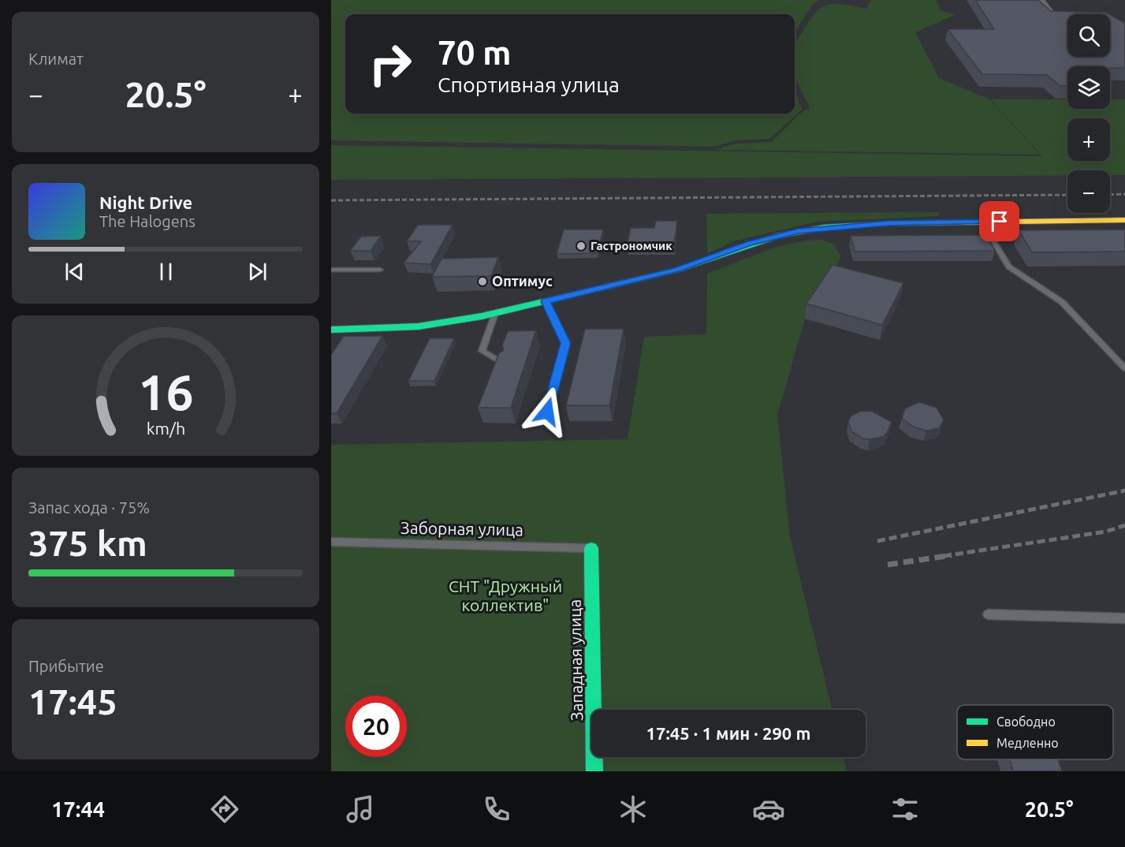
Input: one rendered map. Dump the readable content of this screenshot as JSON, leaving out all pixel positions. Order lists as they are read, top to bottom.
{
  "streets": {
    "street": ["Западная улица"],
    "lane": ["Заборная улица"]
  },
  "crossings": [
    ["Заборная улица", "Западная улица"]
  ],
  "parks": ["СНТ \"Дружный коллектив\""],
  "places": ["Гастрономчик", "Оптимус"],
  "legend": ["Свободно", "Медленно"],
  "page": {
    "tile": [
      "Климат",
      ["Запас хода · 75%", "375 km"],
      ["Прибытие", "17:45"]
    ],
    "map_buttons": ["+", "−"],
    "turn": ["70 m", "Спортивная улица"],
    "heat": ["−", "20.5°", "+"],
    "song": ["Night Drive", "The Halogens"],
    "limit": "20",
    "trip": "17:45 · 1 мин · 290 m",
    "tabs": ["17:44", "20.5°"],
    "gauge": ["16", "km/h"]
  }
}
